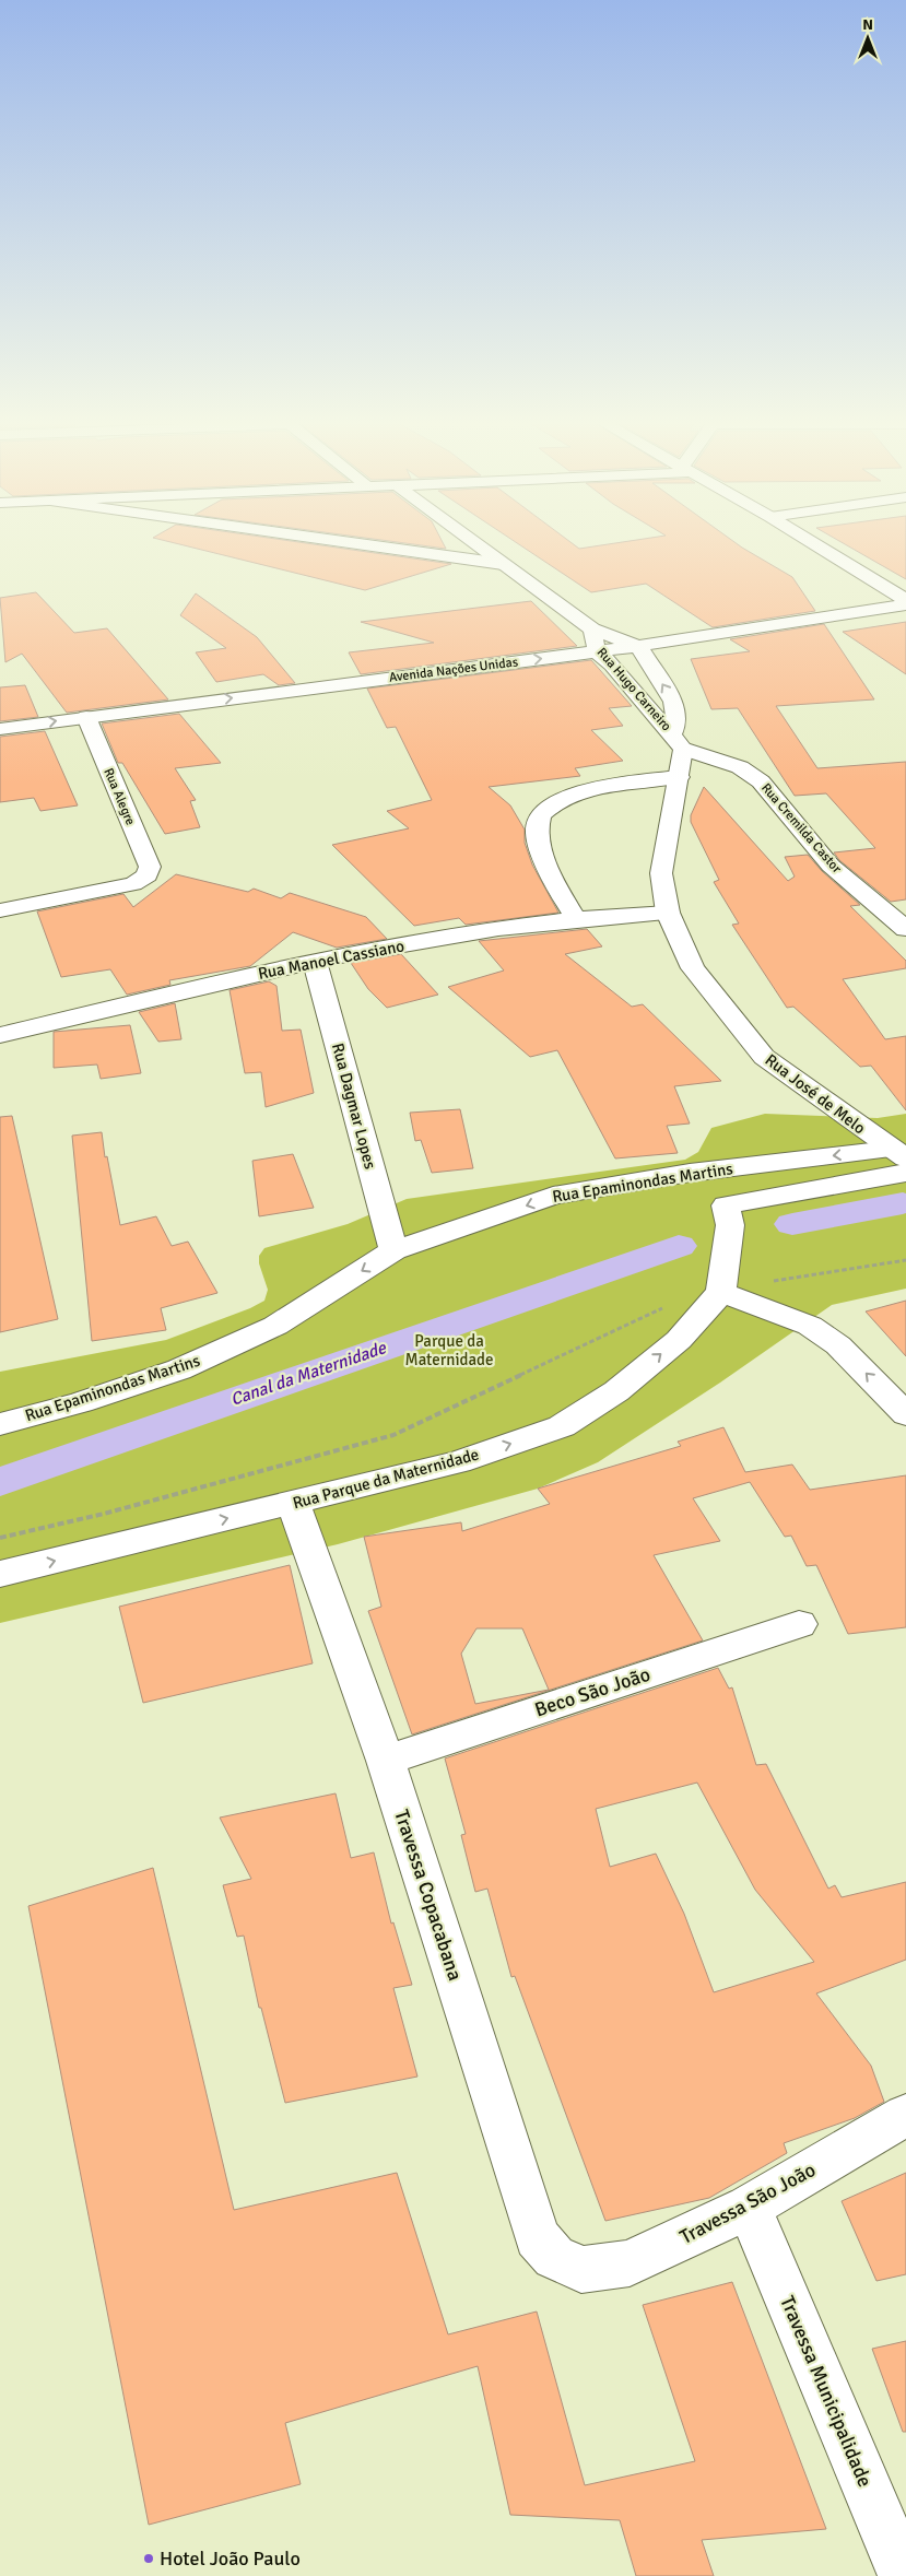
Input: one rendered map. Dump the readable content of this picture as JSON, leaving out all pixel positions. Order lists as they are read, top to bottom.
{
  "streets": {
    "street": [
      "Avenida Nações Unidas",
      "Rua Hugo Carneiro",
      "Rua Alegre",
      "Rua Cremilda Castor",
      "Rua Manoel Cassiano",
      "Rua José de Melo",
      "Rua Dagmar Lopes",
      "Rua Epaminondas Martins",
      "Rua Parque da Maternidade",
      "Beco São João",
      "Travessa Copacabana",
      "Travessa São João",
      "Travessa Municipalidade"
    ]
  },
  "crossings": [
    ["Avenida Nações Unidas", "Rua Hugo Carneiro"],
    ["Avenida Nações Unidas", "Rua Alegre"],
    ["Rua Hugo Carneiro", "Rua Cremilda Castor"],
    ["Rua Hugo Carneiro", "Rua José de Melo"],
    ["Rua Cremilda Castor", "Rua José de Melo"],
    ["Rua Manoel Cassiano", "Rua José de Melo"],
    ["Rua Manoel Cassiano", "Rua Dagmar Lopes"],
    ["Rua José de Melo", "Rua Epaminondas Martins"],
    ["Rua Dagmar Lopes", "Rua Epaminondas Martins"],
    ["Rua Parque da Maternidade", "Travessa Copacabana"],
    ["Beco São João", "Travessa Copacabana"],
    ["Travessa Copacabana", "Travessa São João"],
    ["Travessa São João", "Travessa Municipalidade"]
  ],
  "one_way": ["Avenida Nações Unidas", "Rua Epaminondas Martins", "Rua Parque da Maternidade"],
  "water": ["Canal da Maternidade"],
  "parks": ["Parque da Maternidade"],
  "places": ["Hotel João Paulo"],
  "north": "top"
}
